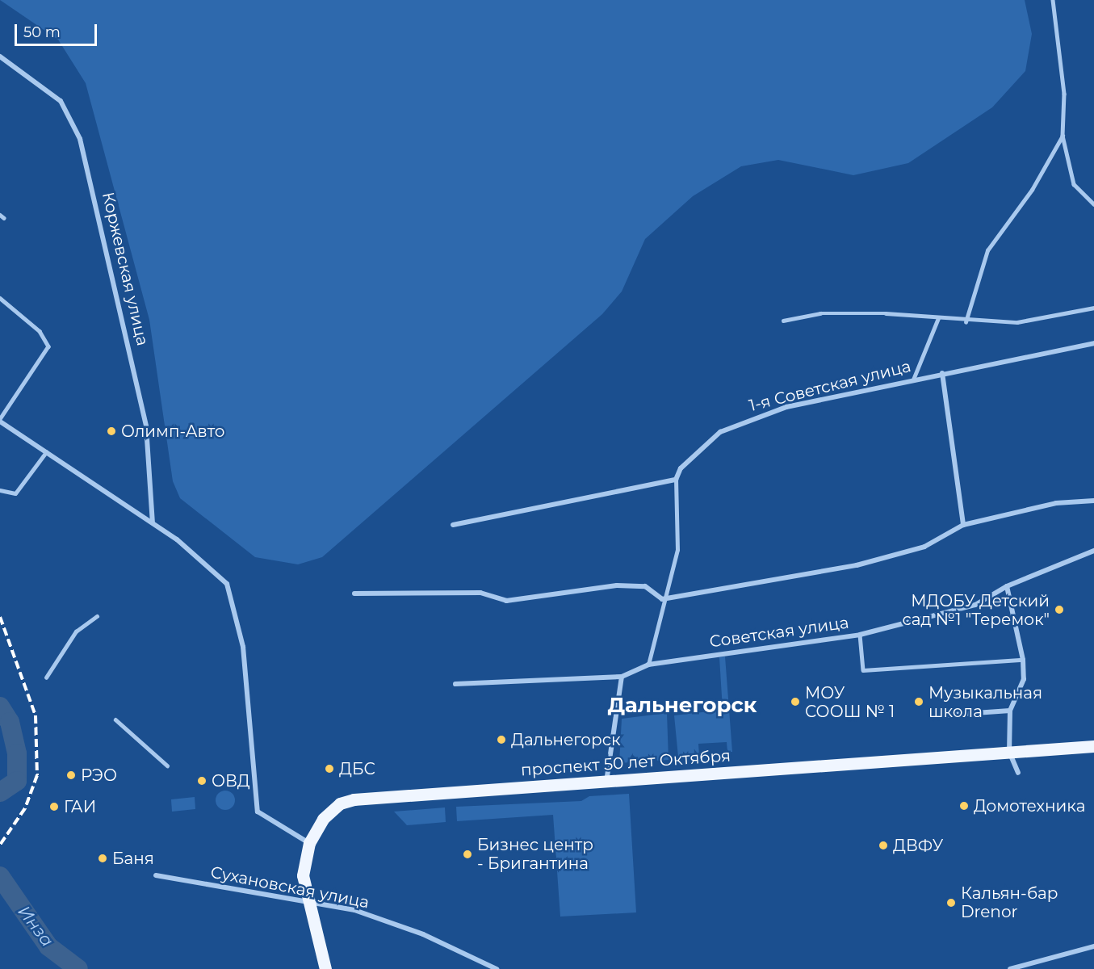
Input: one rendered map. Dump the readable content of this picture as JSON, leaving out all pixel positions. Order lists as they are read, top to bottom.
{
  "streets": {
    "main road": ["проспект 50 лет Октября"],
    "street": [
      "Коржевская улица",
      "1-я Советская улица",
      "Советская улица",
      "Сухановская улица"
    ]
  },
  "crossings": [
    ["проспект 50 лет Октября", "Сухановская улица"]
  ],
  "districts": ["Дальнегорск"],
  "water": ["Инза"],
  "places": [
    "Олимп-Авто",
    "МДОБУ Детский сад №1 \"Теремок\"",
    "МОУ СООШ № 1",
    "Музыкальная школа",
    "Дальнегорск",
    "ДБС",
    "РЭО",
    "ОВД",
    "Домотехника",
    "ГАИ",
    "ДВФУ",
    "Бизнес центр - Бригантина",
    "Баня",
    "Кальян-бар Drenor"
  ],
  "scale_bar": "50 m"
}
